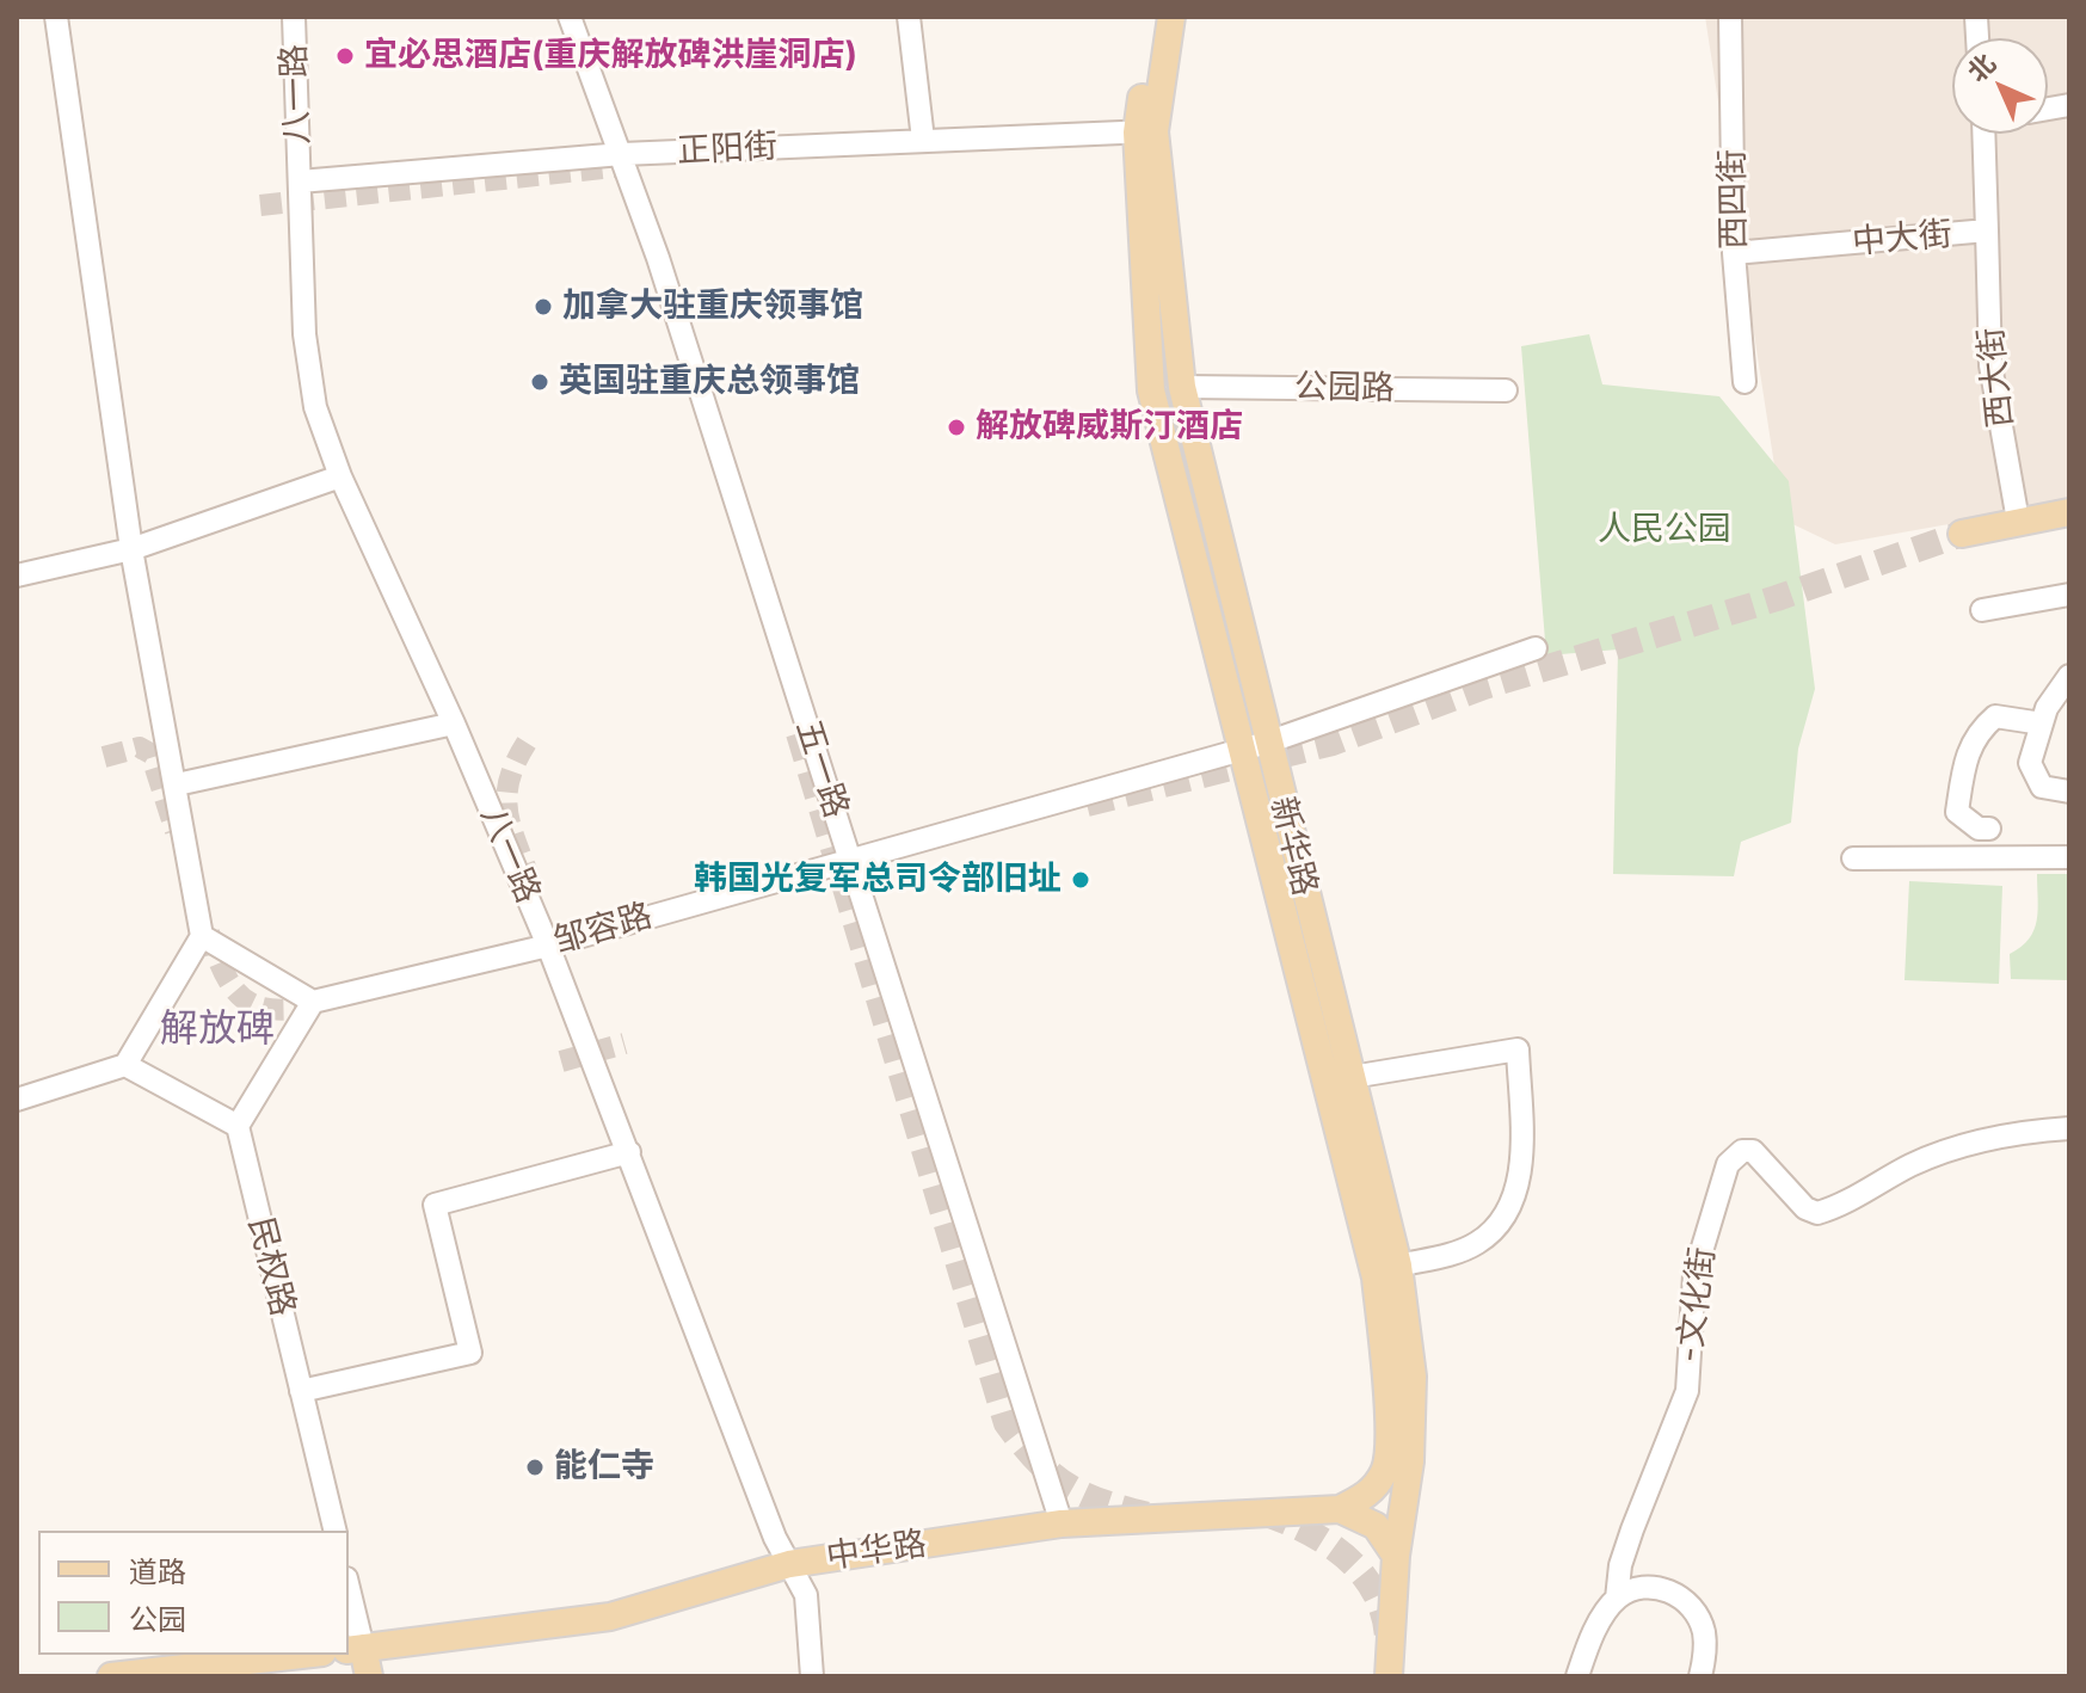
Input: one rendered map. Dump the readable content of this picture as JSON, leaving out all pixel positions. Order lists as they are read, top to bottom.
{
  "streets": {
    "main road": ["新华路", "中华路"],
    "street": [
      "八一路",
      "正阳街",
      "西四街",
      "中大街",
      "西大街",
      "公园路",
      "五一路",
      "邹容路",
      "民权路",
      "-文化街"
    ]
  },
  "crossings": [
    ["八一路", "正阳街"],
    ["八一路", "邹容路"],
    ["八一路", "中华路"],
    ["正阳街", "五一路"],
    ["正阳街", "新华路"],
    ["西四街", "中大街"],
    ["中大街", "西大街"],
    ["公园路", "新华路"],
    ["五一路", "邹容路"],
    ["五一路", "中华路"],
    ["新华路", "邹容路"],
    ["新华路", "中华路"]
  ],
  "districts": ["解放碑"],
  "parks": ["人民公园"],
  "places": [
    "宜必思酒店(重庆解放碑洪崖洞店)",
    "加拿大驻重庆领事馆",
    "英国驻重庆总领事馆",
    "解放碑威斯汀酒店",
    "韩国光复军总司令部旧址",
    "能仁寺"
  ],
  "legend": ["道路", "公园"],
  "north": "top left"
}
